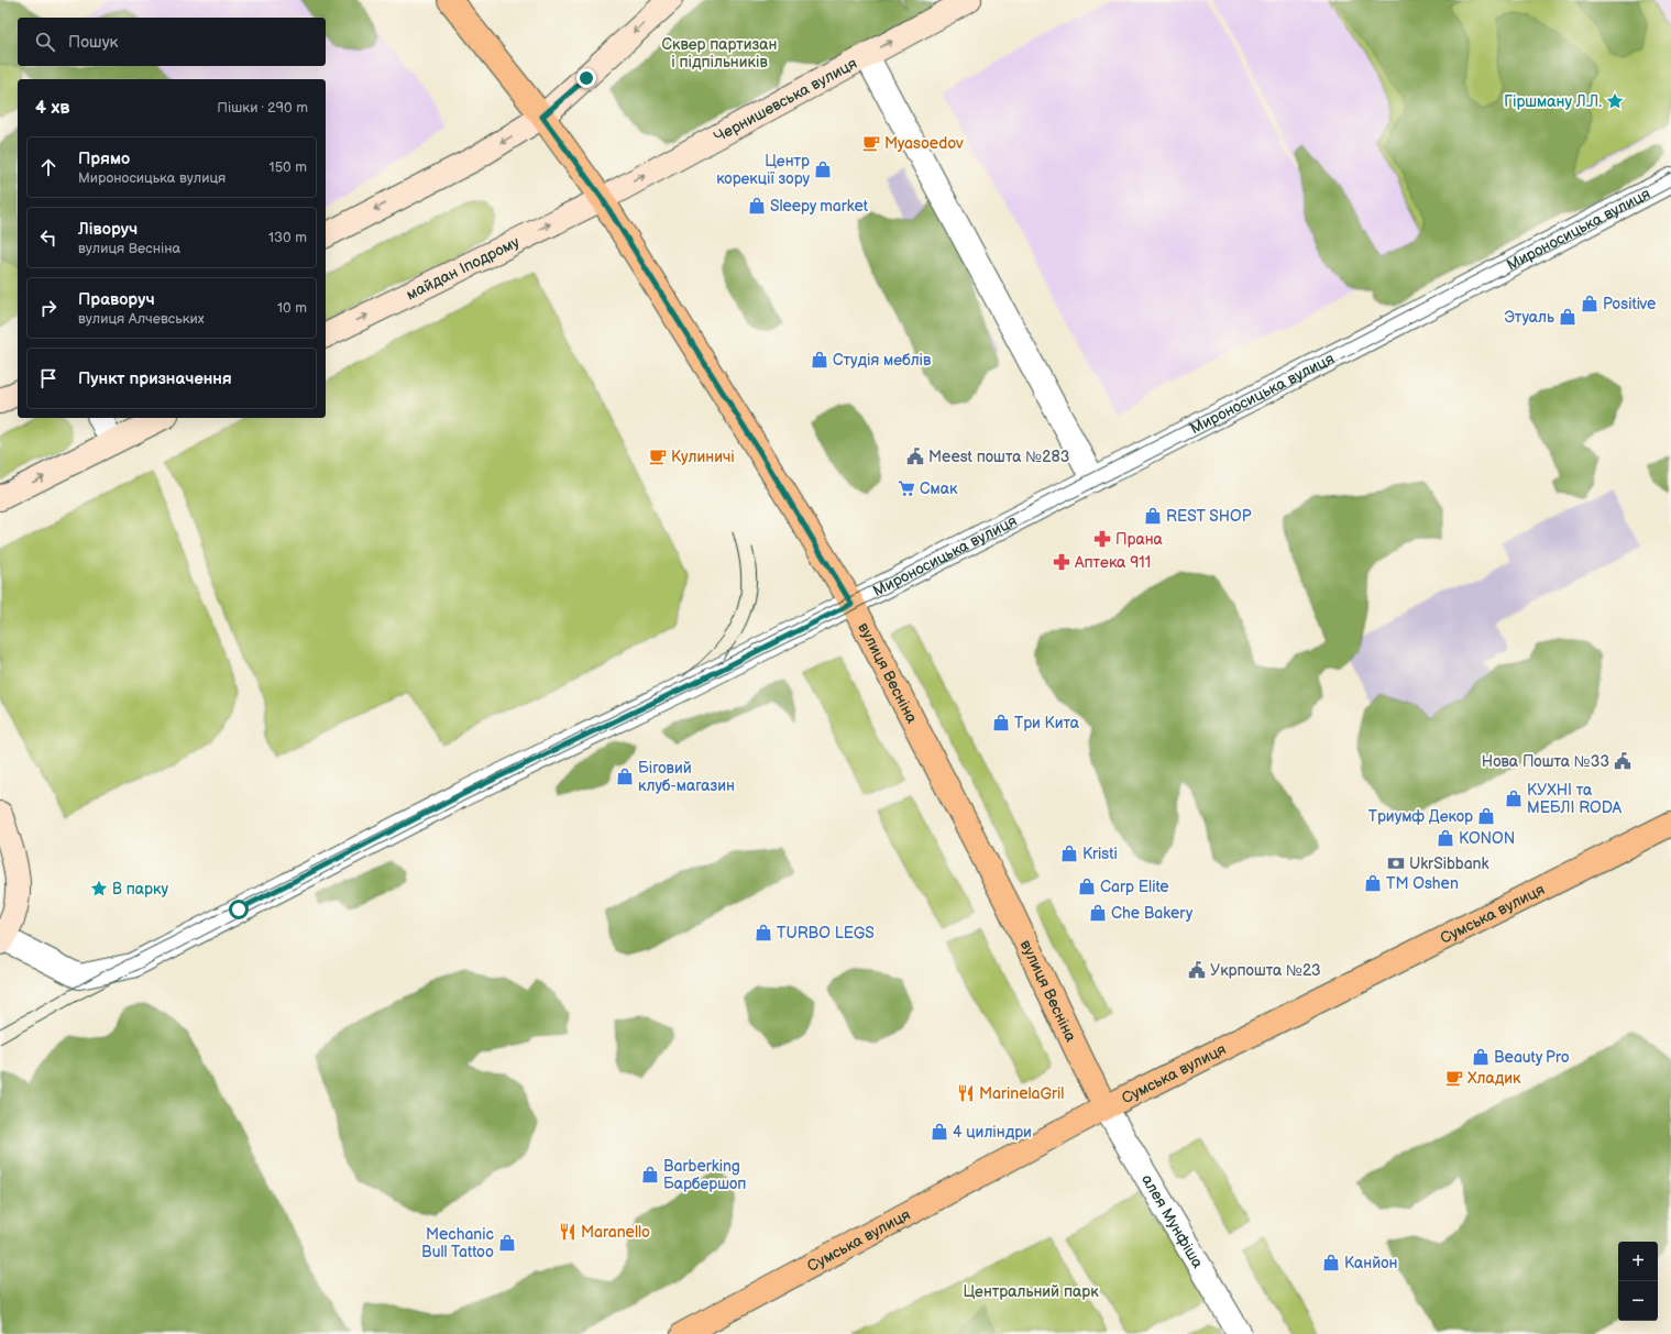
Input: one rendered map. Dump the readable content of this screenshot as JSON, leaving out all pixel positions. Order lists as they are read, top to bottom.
{
  "streets": {
    "main road": ["вулиця Весніна", "Сумська вулиця"],
    "street": [
      "Чернишевська вулиця",
      "Мироносицька вулиця",
      "майдан Іподрому",
      "алея Мунфіша"
    ]
  },
  "crossings": [
    ["Чернишевська вулиця", "майдан Іподрому"],
    ["Чернишевська вулиця", "вулиця Весніна"],
    ["Мироносицька вулиця", "вулиця Весніна"],
    ["майдан Іподрому", "вулиця Весніна"],
    ["вулиця Весніна", "Сумська вулиця"],
    ["вулиця Весніна", "алея Мунфіша"],
    ["Сумська вулиця", "алея Мунфіша"]
  ],
  "parks": ["Сквер партизан і підпільників", "Центральний парк"],
  "places": {
    "place": ["Гіршману Л.Л.", "В парку"],
    "cafe": ["Myasoedov", "Кулиничі", "Хладик"],
    "shop": [
      "Центр корекції зору",
      "Sleepy market",
      "Positive",
      "Этуаль",
      "Студія меблів",
      "REST SHOP",
      "Три Кита",
      "Біговий клуб-магазин",
      "КУХНІ та МЕБЛІ RODA",
      "Триумф Декор",
      "KONON",
      "Kristi",
      "TM Oshen",
      "Carp Elite",
      "Che Bakery",
      "TURBO LEGS",
      "Beauty Pro",
      "4 циліндри",
      "Barberking Барбершоп",
      "Mechanic Bull Tattoo",
      "Канйон"
    ],
    "public building": ["Meest пошта №283", "Нова Пошта №33", "Укрпошта №23"],
    "supermarket": ["Смак"],
    "pharmacy": ["Прана", "Аптека 911"],
    "bank": ["UkrSibbank"],
    "restaurant": ["MarinelaGril", "Maranello"]
  },
  "page": {
    "search": "Пошук",
    "heading": ["4 хв", "Пішки · 290 m"],
    "list": [
      ["Прямо", "Мироносицька вулиця", "150 m"],
      ["Ліворуч", "вулиця Весніна", "130 m"],
      ["Праворуч", "вулиця Алчевських", "10 m"],
      "Пункт призначення"
    ],
    "map_buttons": ["+", "−"]
  }
}
